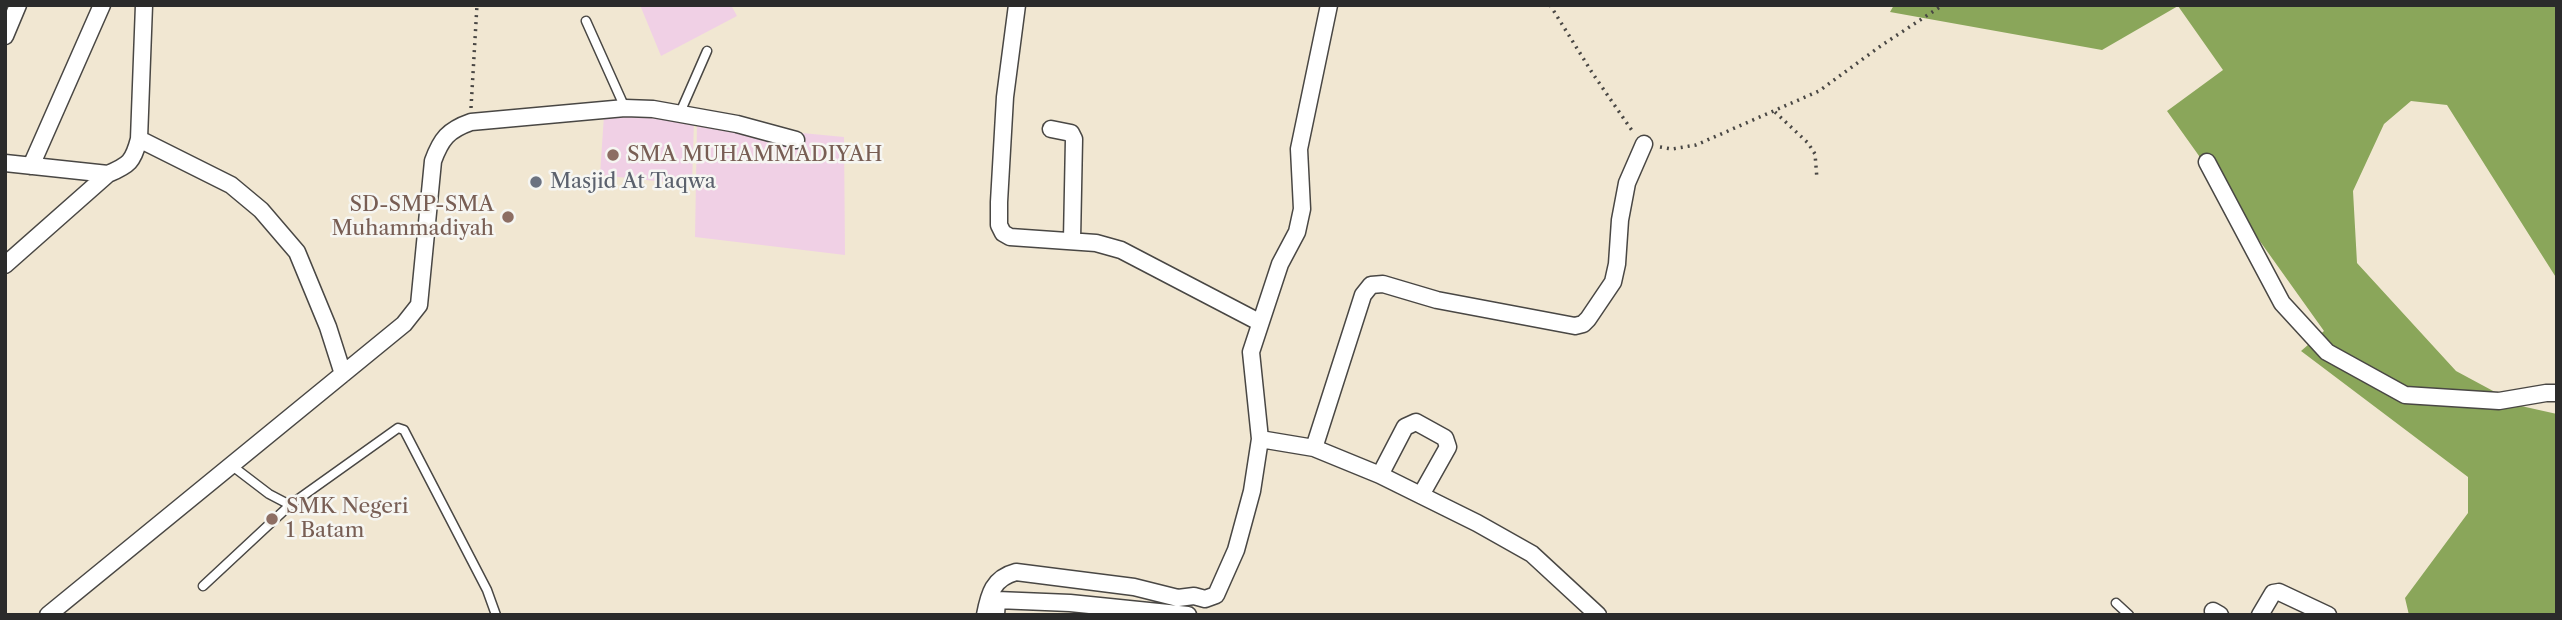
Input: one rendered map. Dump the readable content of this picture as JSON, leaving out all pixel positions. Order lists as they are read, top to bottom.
{
  "places": [
    "SMA MUHAMMADIYAH",
    "Masjid At Taqwa",
    "SD-SMP-SMA Muhammadiyah",
    "SMK Negeri 1 Batam"
  ]
}
